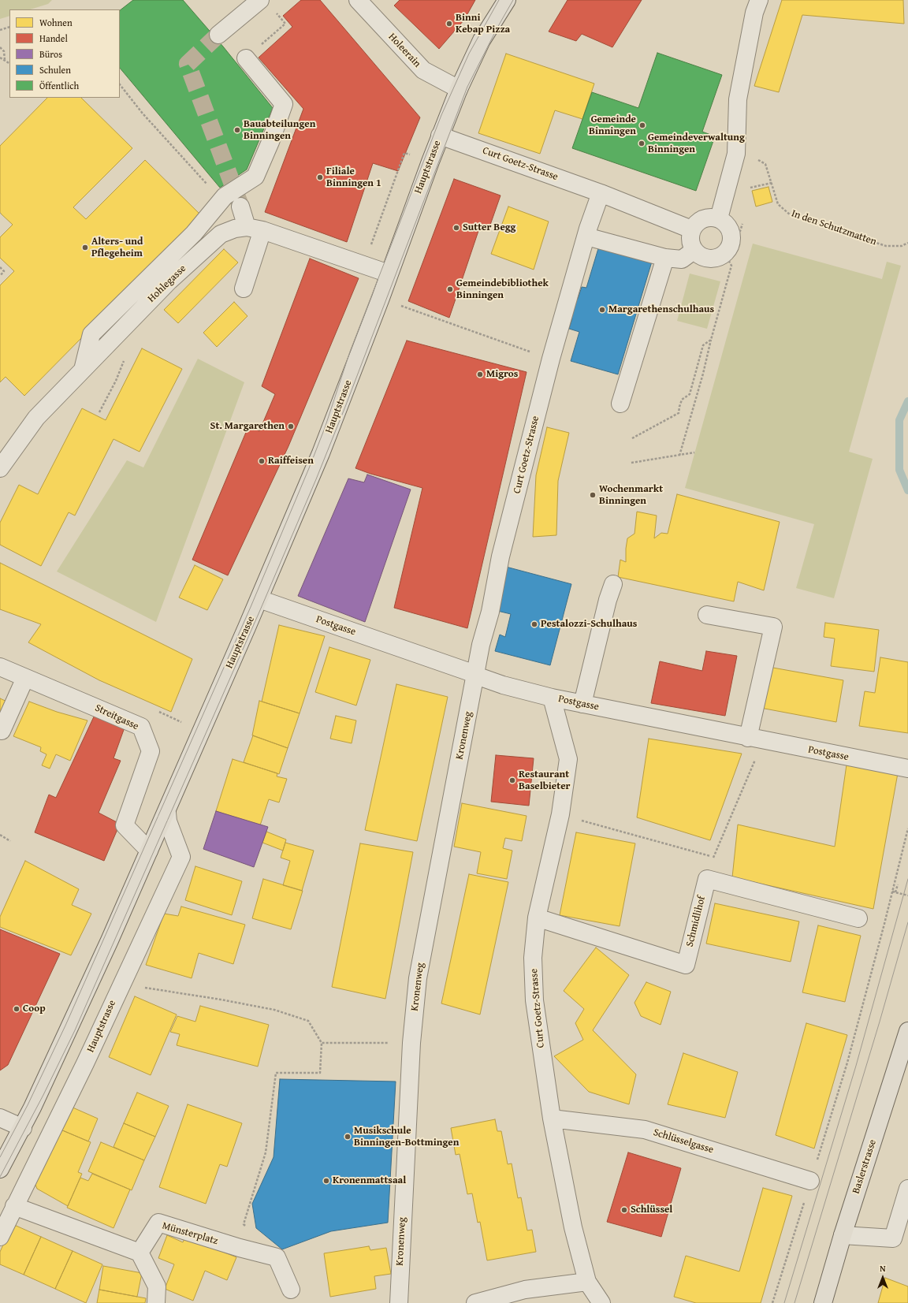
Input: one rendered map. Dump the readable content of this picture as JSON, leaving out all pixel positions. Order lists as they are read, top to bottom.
{
  "streets": {
    "main road": ["Hauptstrasse", "Baslerstrasse"],
    "street": [
      "Holeerain",
      "Curt Goetz-Strasse",
      "Hohlegasse",
      "Postgasse",
      "Streitgasse",
      "Kronenweg",
      "Schmidlihof",
      "Schlüsselgasse",
      "Münsterplatz"
    ],
    "path": ["In den Schutzmatten"]
  },
  "crossings": [
    ["Holeerain", "Hauptstrasse"],
    ["Curt Goetz-Strasse", "Hauptstrasse"],
    ["Curt Goetz-Strasse", "Postgasse"],
    ["Curt Goetz-Strasse", "Kronenweg"],
    ["Curt Goetz-Strasse", "Schmidlihof"],
    ["Curt Goetz-Strasse", "Schlüsselgasse"],
    ["Hauptstrasse", "Hohlegasse"],
    ["Hauptstrasse", "Postgasse"],
    ["Hauptstrasse", "Streitgasse"],
    ["Postgasse", "Kronenweg"]
  ],
  "places": [
    "Binni Kebap Pizza",
    "Gemeinde Binningen",
    "Bauabteilungen Binningen",
    "Gemeindeverwaltung Binningen",
    "Filiale Binningen 1",
    "Sutter Begg",
    "Alters- und Pflegeheim",
    "Gemeindebibliothek Binningen",
    "Margarethenschulhaus",
    "Migros",
    "St. Margarethen",
    "Raiffeisen",
    "Wochenmarkt Binningen",
    "Pestalozzi-Schulhaus",
    "Restaurant Baselbieter",
    "Coop",
    "Musikschule Binningen-Bottmingen",
    "Kronenmattsaal",
    "Schlüssel"
  ],
  "legend": [
    "Wohnen",
    "Handel",
    "Büros",
    "Schulen",
    "Öffentlich"
  ],
  "north": "top"
}
